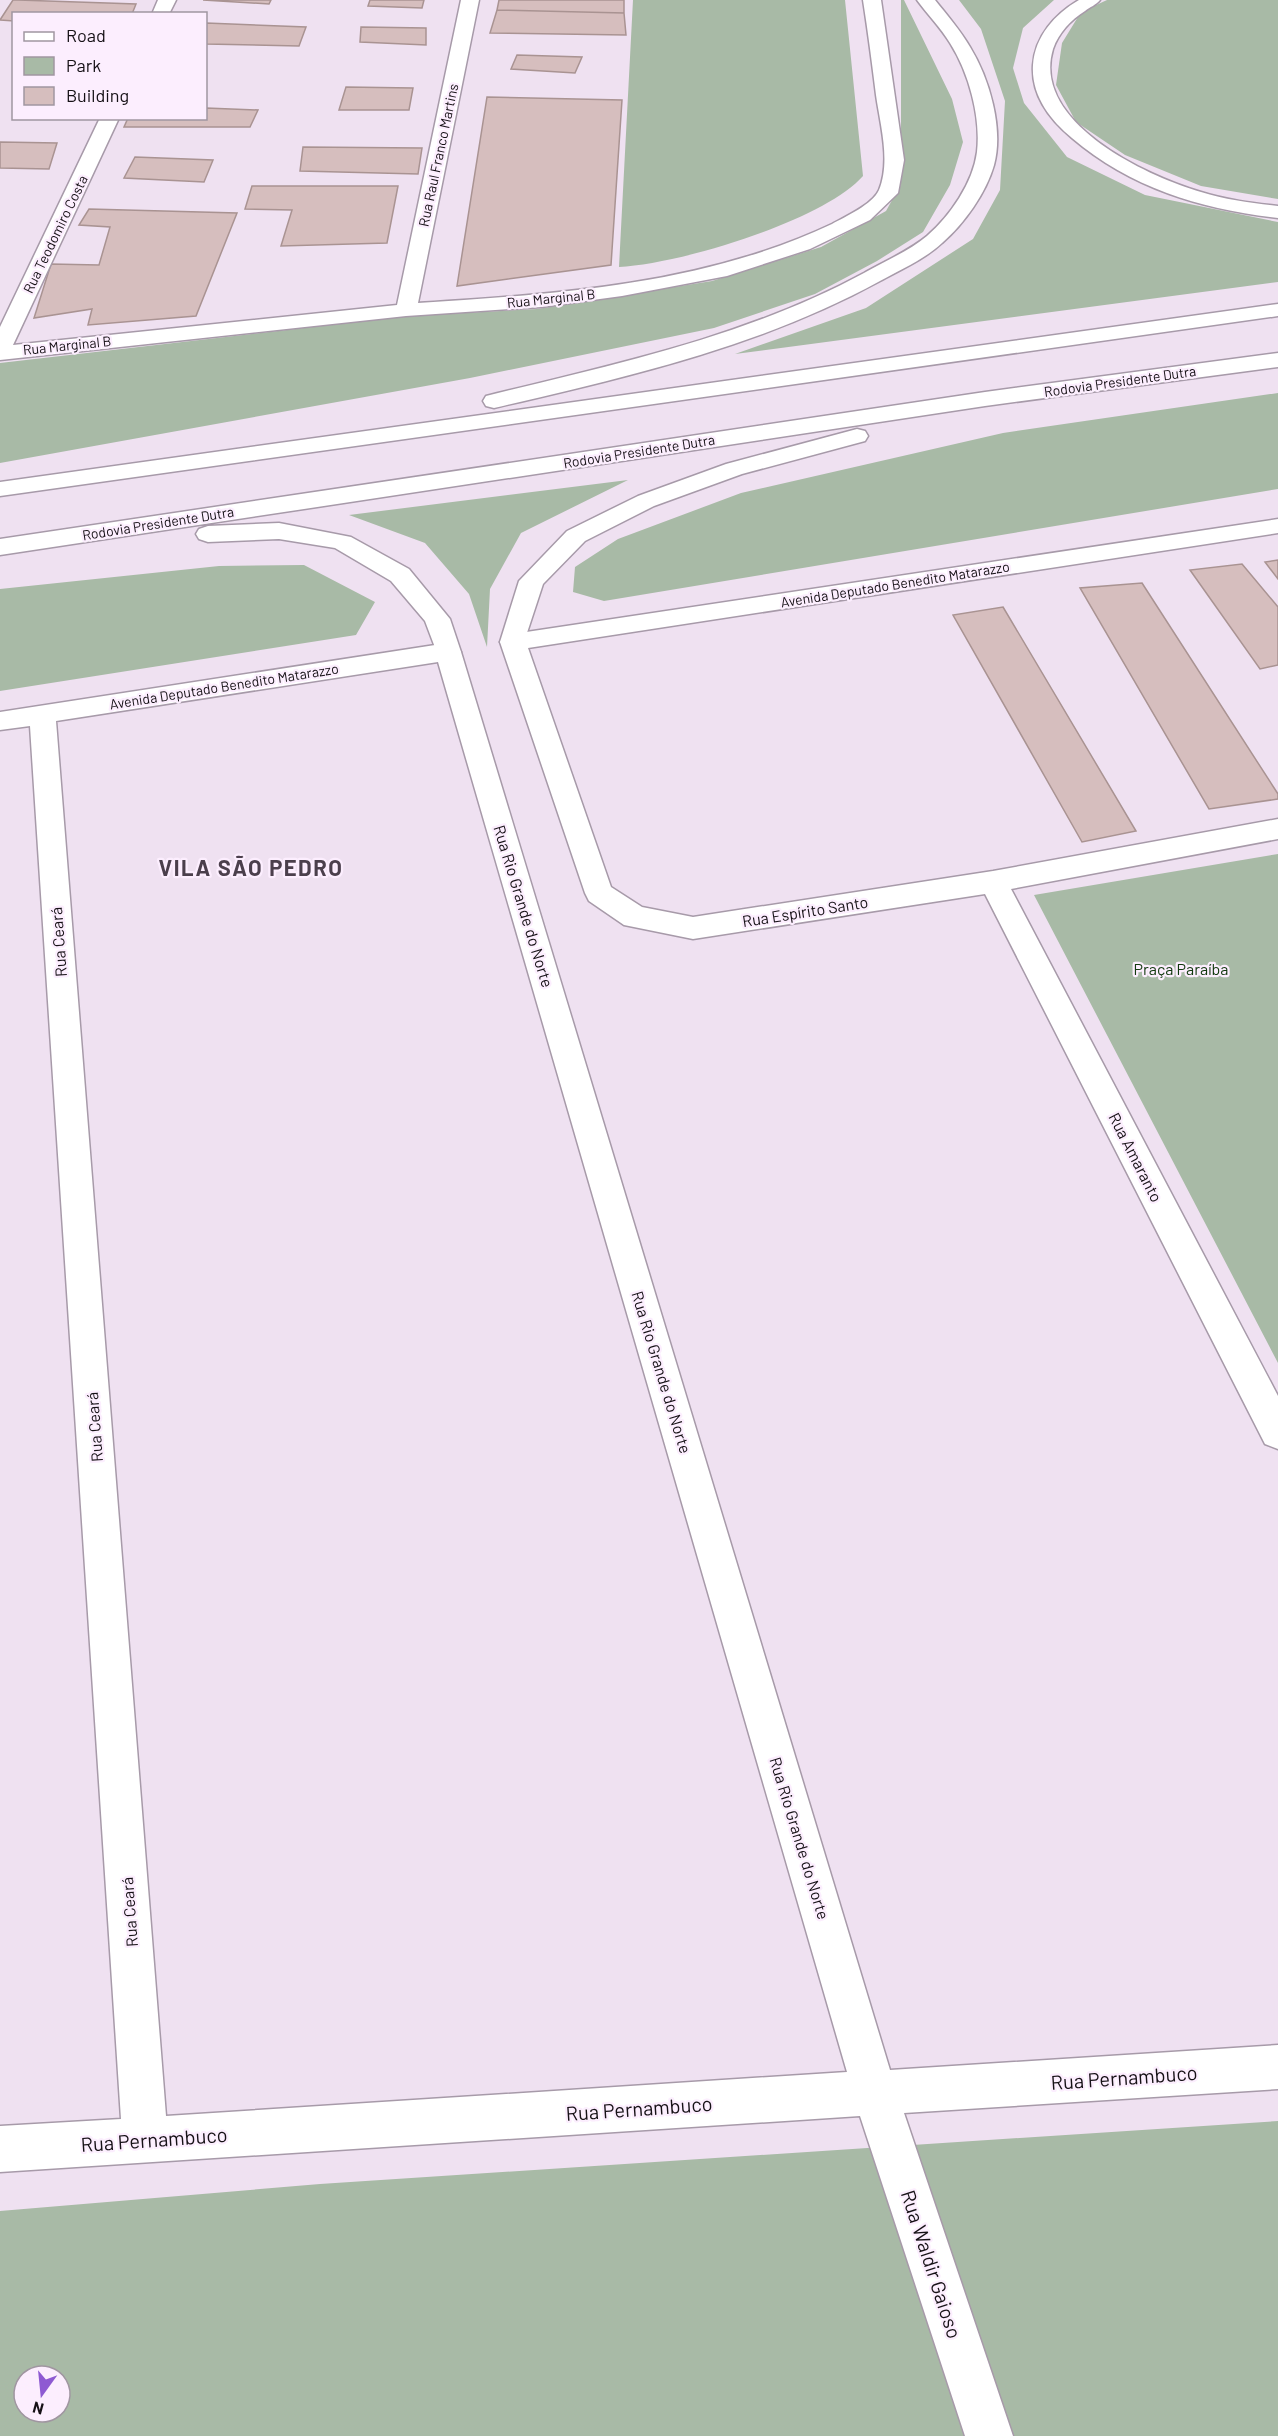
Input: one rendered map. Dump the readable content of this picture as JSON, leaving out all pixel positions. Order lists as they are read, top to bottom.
{
  "streets": {
    "main road": [
      "Rua Raul Franco Martins",
      "Rua Teodomiro Costa",
      "Rua Marginal B",
      "Rodovia Presidente Dutra",
      "Avenida Deputado Benedito Matarazzo",
      "Rua Rio Grande do Norte",
      "Rua Espírito Santo",
      "Rua Ceará",
      "Rua Amaranto",
      "Rua Pernambuco",
      "Rua Waldir Gaioso"
    ]
  },
  "crossings": [
    ["Rua Raul Franco Martins", "Rua Marginal B"],
    ["Rua Teodomiro Costa", "Rua Marginal B"],
    ["Rodovia Presidente Dutra", "Rua Rio Grande do Norte"],
    ["Avenida Deputado Benedito Matarazzo", "Rua Rio Grande do Norte"],
    ["Avenida Deputado Benedito Matarazzo", "Rua Espírito Santo"],
    ["Avenida Deputado Benedito Matarazzo", "Rua Ceará"],
    ["Rua Rio Grande do Norte", "Rua Pernambuco"],
    ["Rua Rio Grande do Norte", "Rua Waldir Gaioso"],
    ["Rua Espírito Santo", "Rua Amaranto"],
    ["Rua Ceará", "Rua Pernambuco"],
    ["Rua Pernambuco", "Rua Waldir Gaioso"]
  ],
  "districts": ["VILA SÃO PEDRO"],
  "parks": ["Praça Paraíba"],
  "legend": ["Road", "Park", "Building"],
  "north": "bottom"
}
